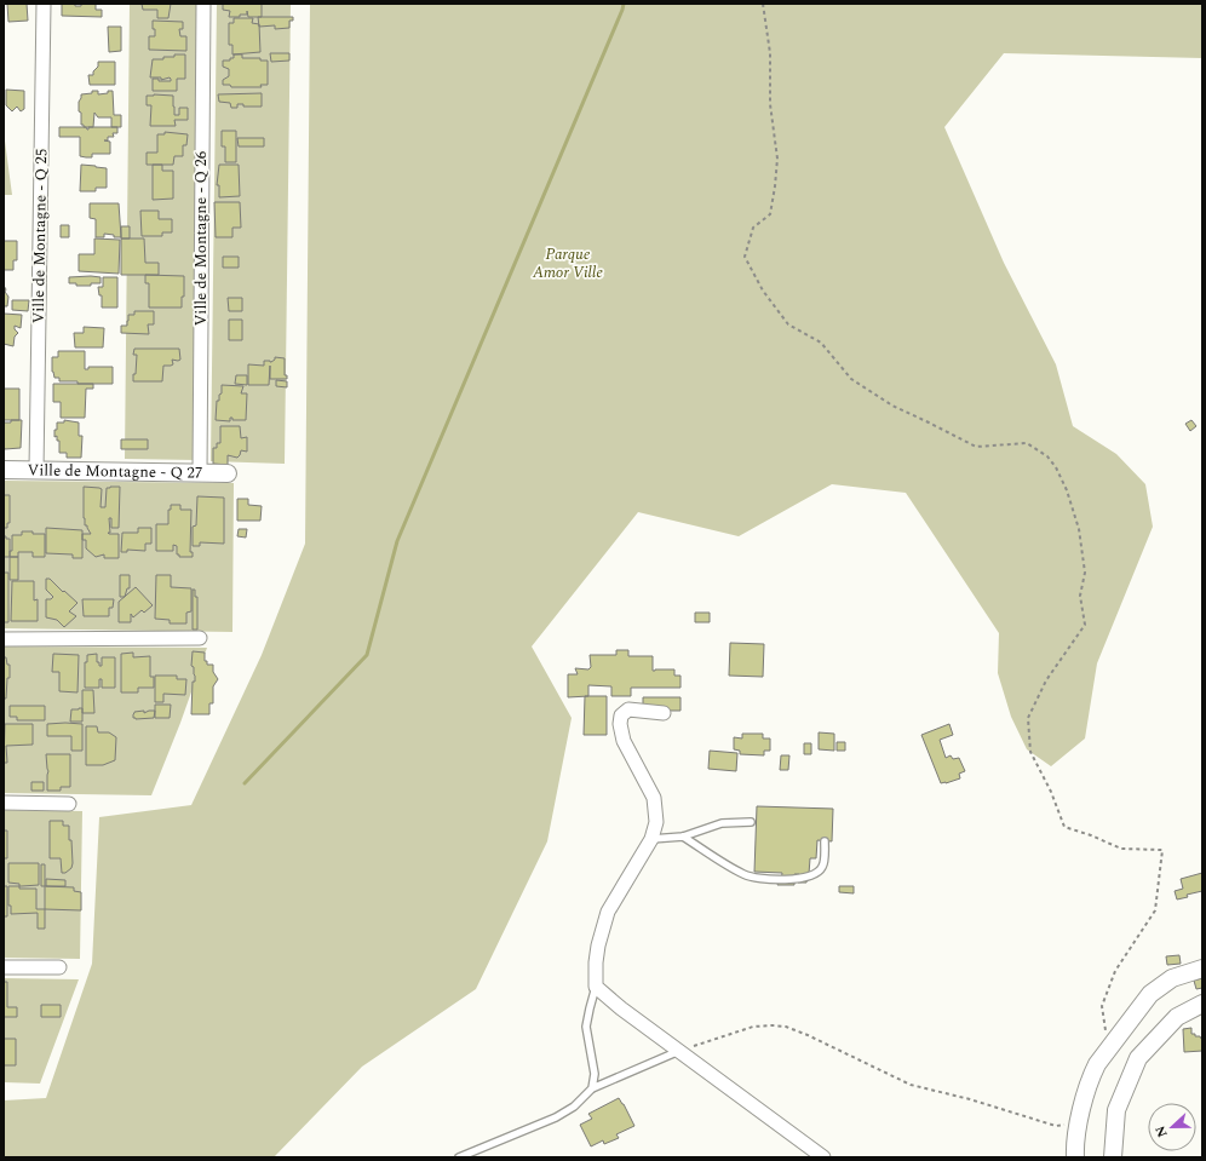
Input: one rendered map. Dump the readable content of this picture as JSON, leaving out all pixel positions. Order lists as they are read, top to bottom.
{
  "streets": {
    "street": ["Ville de Montagne - Q 25", "Ville de Montagne - Q 26", "Ville de Montagne - Q 27"]
  },
  "crossings": [
    ["Ville de Montagne - Q 25", "Ville de Montagne - Q 27"],
    ["Ville de Montagne - Q 26", "Ville de Montagne - Q 27"]
  ],
  "parks": ["Parque Amor Ville"],
  "north": "left"
}
